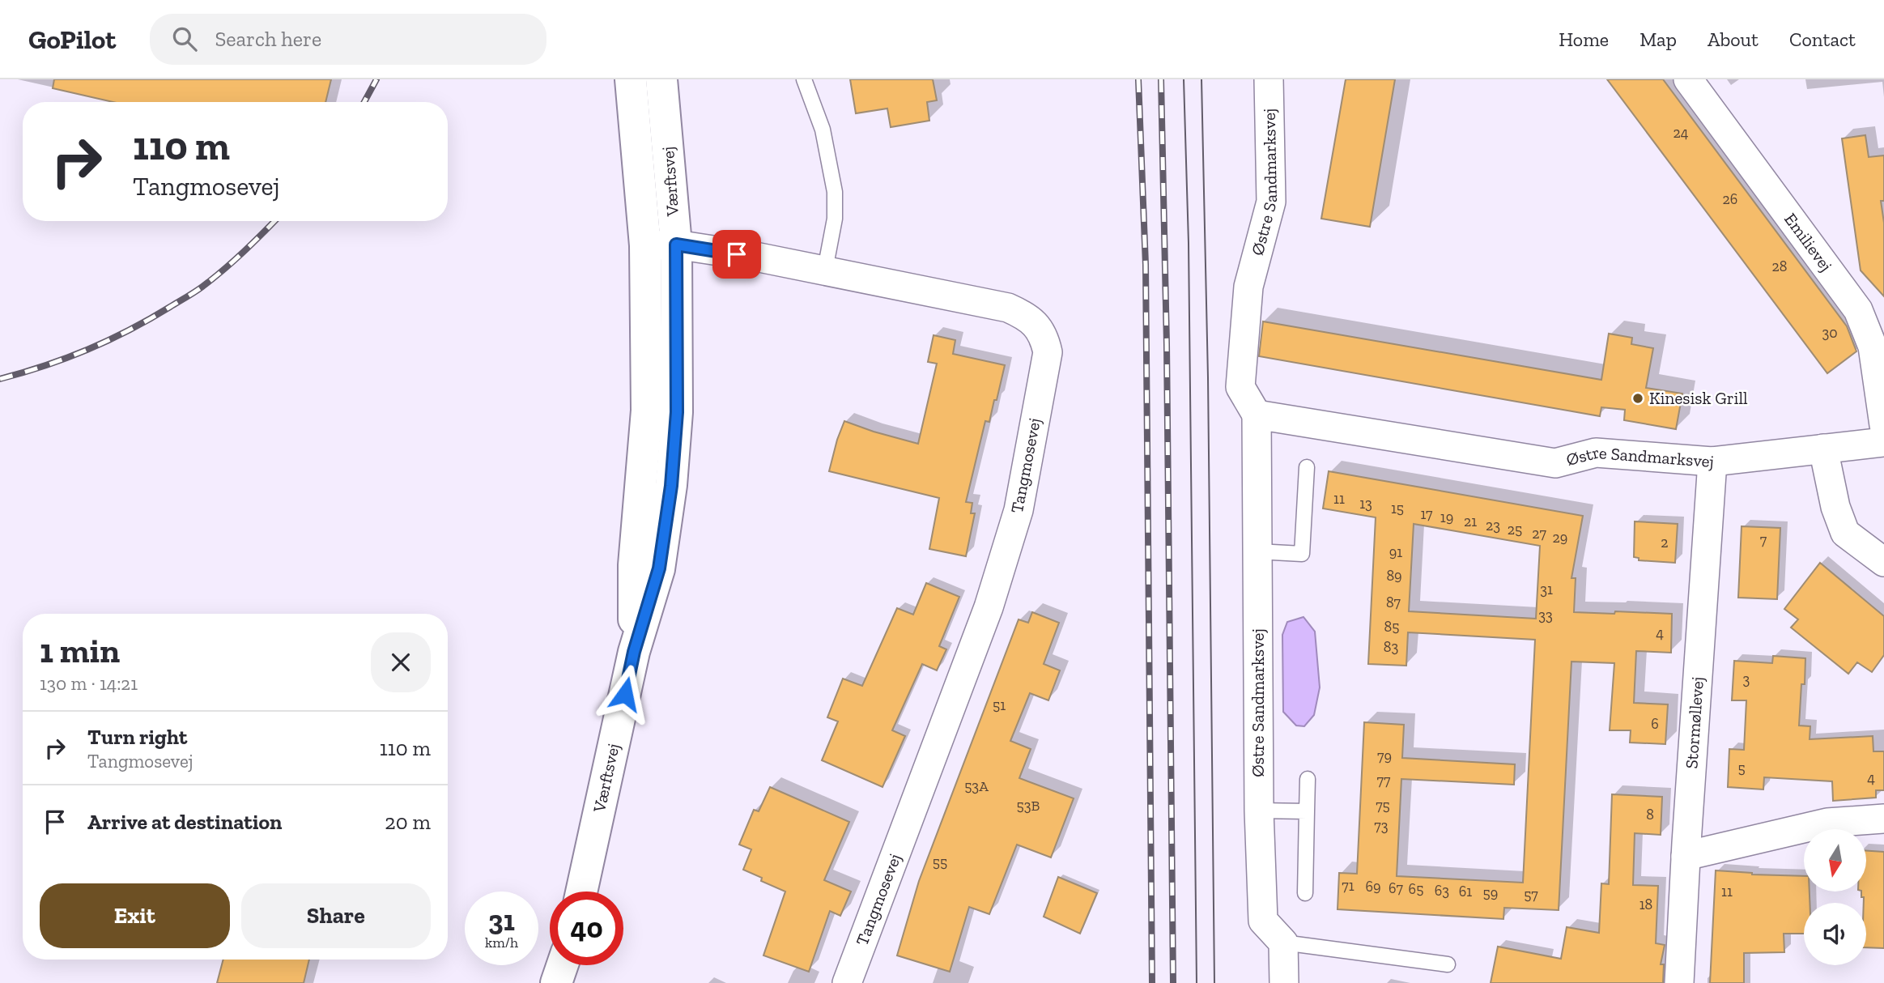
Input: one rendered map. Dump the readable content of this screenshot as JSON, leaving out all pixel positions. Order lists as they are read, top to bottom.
{
  "streets": {
    "street": [
      "Værftsvej",
      "Østre Sandmarksvej",
      "Emilievej",
      "Tangmosevej",
      "Stormøllevej"
    ]
  },
  "crossings": [
    ["Værftsvej", "Tangmosevej"],
    ["Østre Sandmarksvej", "Stormøllevej"]
  ],
  "places": ["Kinesisk Grill"],
  "house_numbers": [
    "24",
    "26",
    "28",
    "30",
    "11",
    "13",
    "15",
    "17",
    "19",
    "21",
    "23",
    "25",
    "27",
    "29",
    "7",
    "2",
    "91",
    "89",
    "31",
    "87",
    "33",
    "85",
    "4",
    "83",
    "3",
    "51",
    "6",
    "79",
    "5",
    "4",
    "77",
    "53A",
    "53B",
    "75",
    "8",
    "73",
    "55",
    "71",
    "69",
    "67",
    "65",
    "63",
    "61",
    "11",
    "59",
    "57",
    "18"
  ],
  "north": "bottom",
  "page": {
    "header": "GoPilot",
    "search": "Search here",
    "nav": [
      "Home",
      "Map",
      "About",
      "Contact"
    ],
    "turn": ["110 m", "Tangmosevej"],
    "heading": ["1 min", "130 m · 14:21"],
    "list": [
      {
        "name": "Turn right",
        "note": "Tangmosevej",
        "value": "110 m"
      },
      {
        "name": "Arrive at destination",
        "value": "20 m"
      }
    ],
    "buttons": ["Exit", "Share"],
    "speed": "31 km/h",
    "limit": "40"
  }
}
